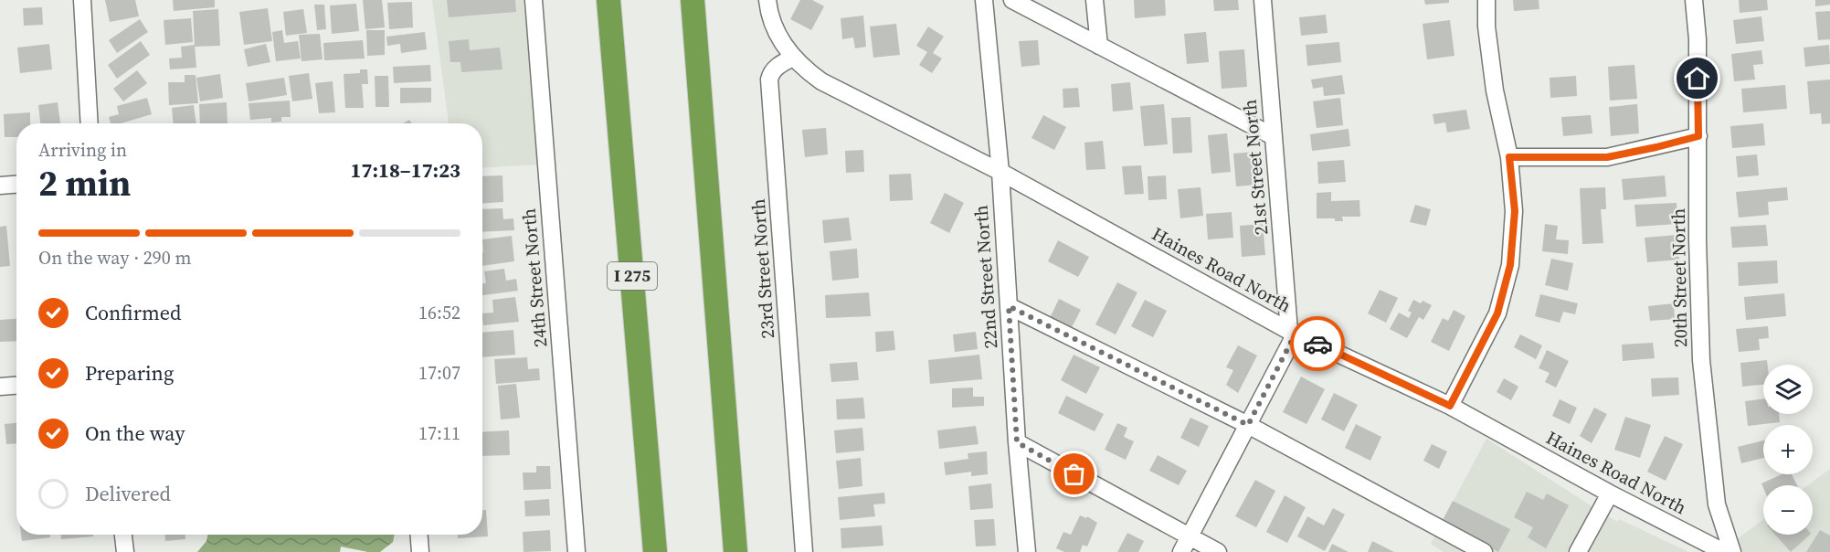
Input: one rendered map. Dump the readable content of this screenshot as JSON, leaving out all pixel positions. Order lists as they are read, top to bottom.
{
  "streets": {
    "highway": ["I 275"],
    "street": [
      "21st Street North",
      "23rd Street North",
      "Haines Road North",
      "22nd Street North",
      "24th Street North",
      "20th Street North"
    ]
  },
  "crossings": [
    ["21st Street North", "Haines Road North"],
    ["23rd Street North", "Haines Road North"],
    ["Haines Road North", "22nd Street North"]
  ],
  "page": {
    "heading": ["2 min", "Arriving in", "17:18–17:23"],
    "bar": "On the way · 290 m",
    "list": [
      ["Confirmed", "16:52"],
      ["Preparing", "17:07"],
      ["On the way", "17:11"],
      "Delivered"
    ],
    "map_buttons": ["+", "−"]
  }
}
